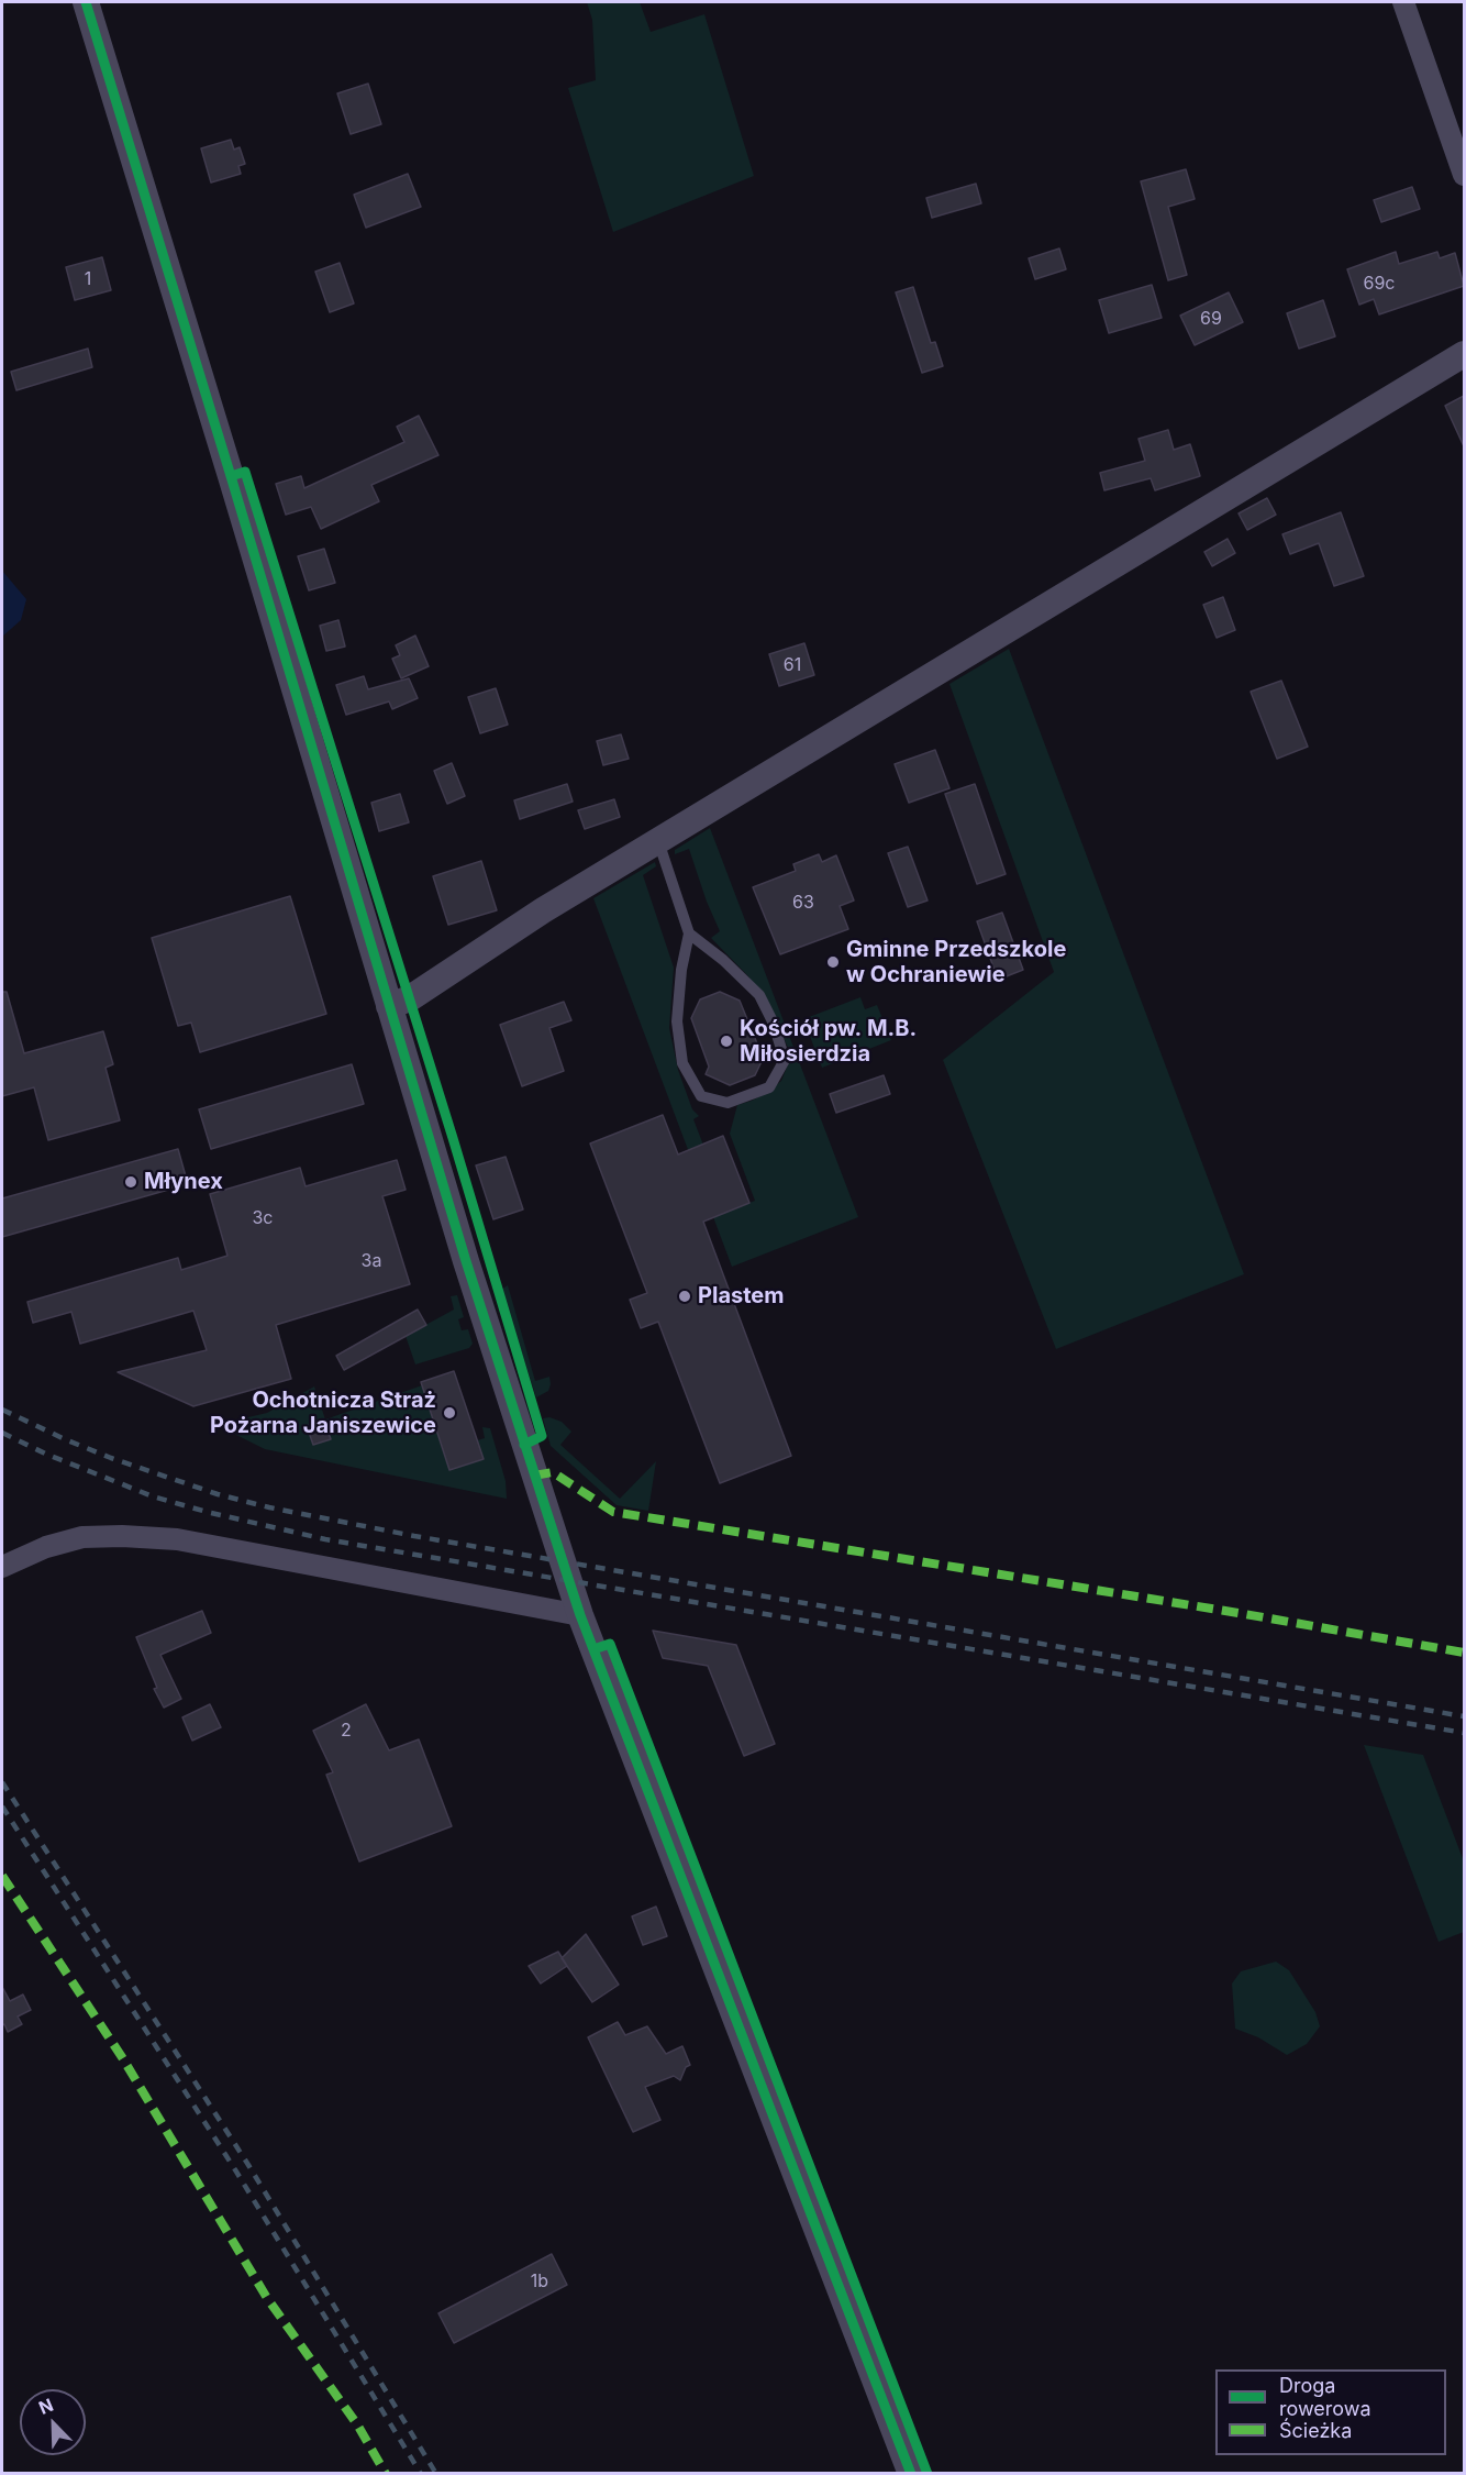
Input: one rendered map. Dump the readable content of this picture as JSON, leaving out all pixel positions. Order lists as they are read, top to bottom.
{
  "places": [
    "Gminne Przedszkole w Ochraniewie",
    "Kościół pw. M.B. Miłosierdzia",
    "Młynex",
    "Plastem",
    "Ochotnicza Straż Pożarna Janiszewice"
  ],
  "house_numbers": [
    "1",
    "69c",
    "69",
    "61",
    "63",
    "3c",
    "3a",
    "2",
    "1b"
  ],
  "legend": ["Droga rowerowa", "Ścieżka"],
  "north": "top left"
}
